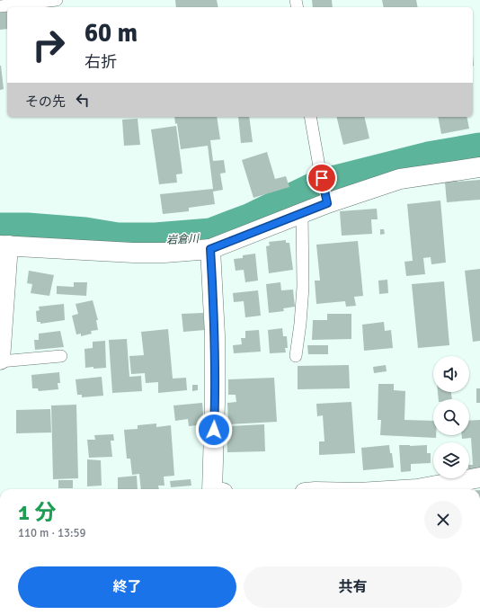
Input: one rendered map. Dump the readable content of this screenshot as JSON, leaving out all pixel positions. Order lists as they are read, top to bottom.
{
  "water": ["岩倉川"],
  "page": {
    "turn": ["60 m", "右折"],
    "then": "その先",
    "heading": ["1 分", "110 m · 13:59"],
    "buttons": ["終了", "共有"]
  }
}
